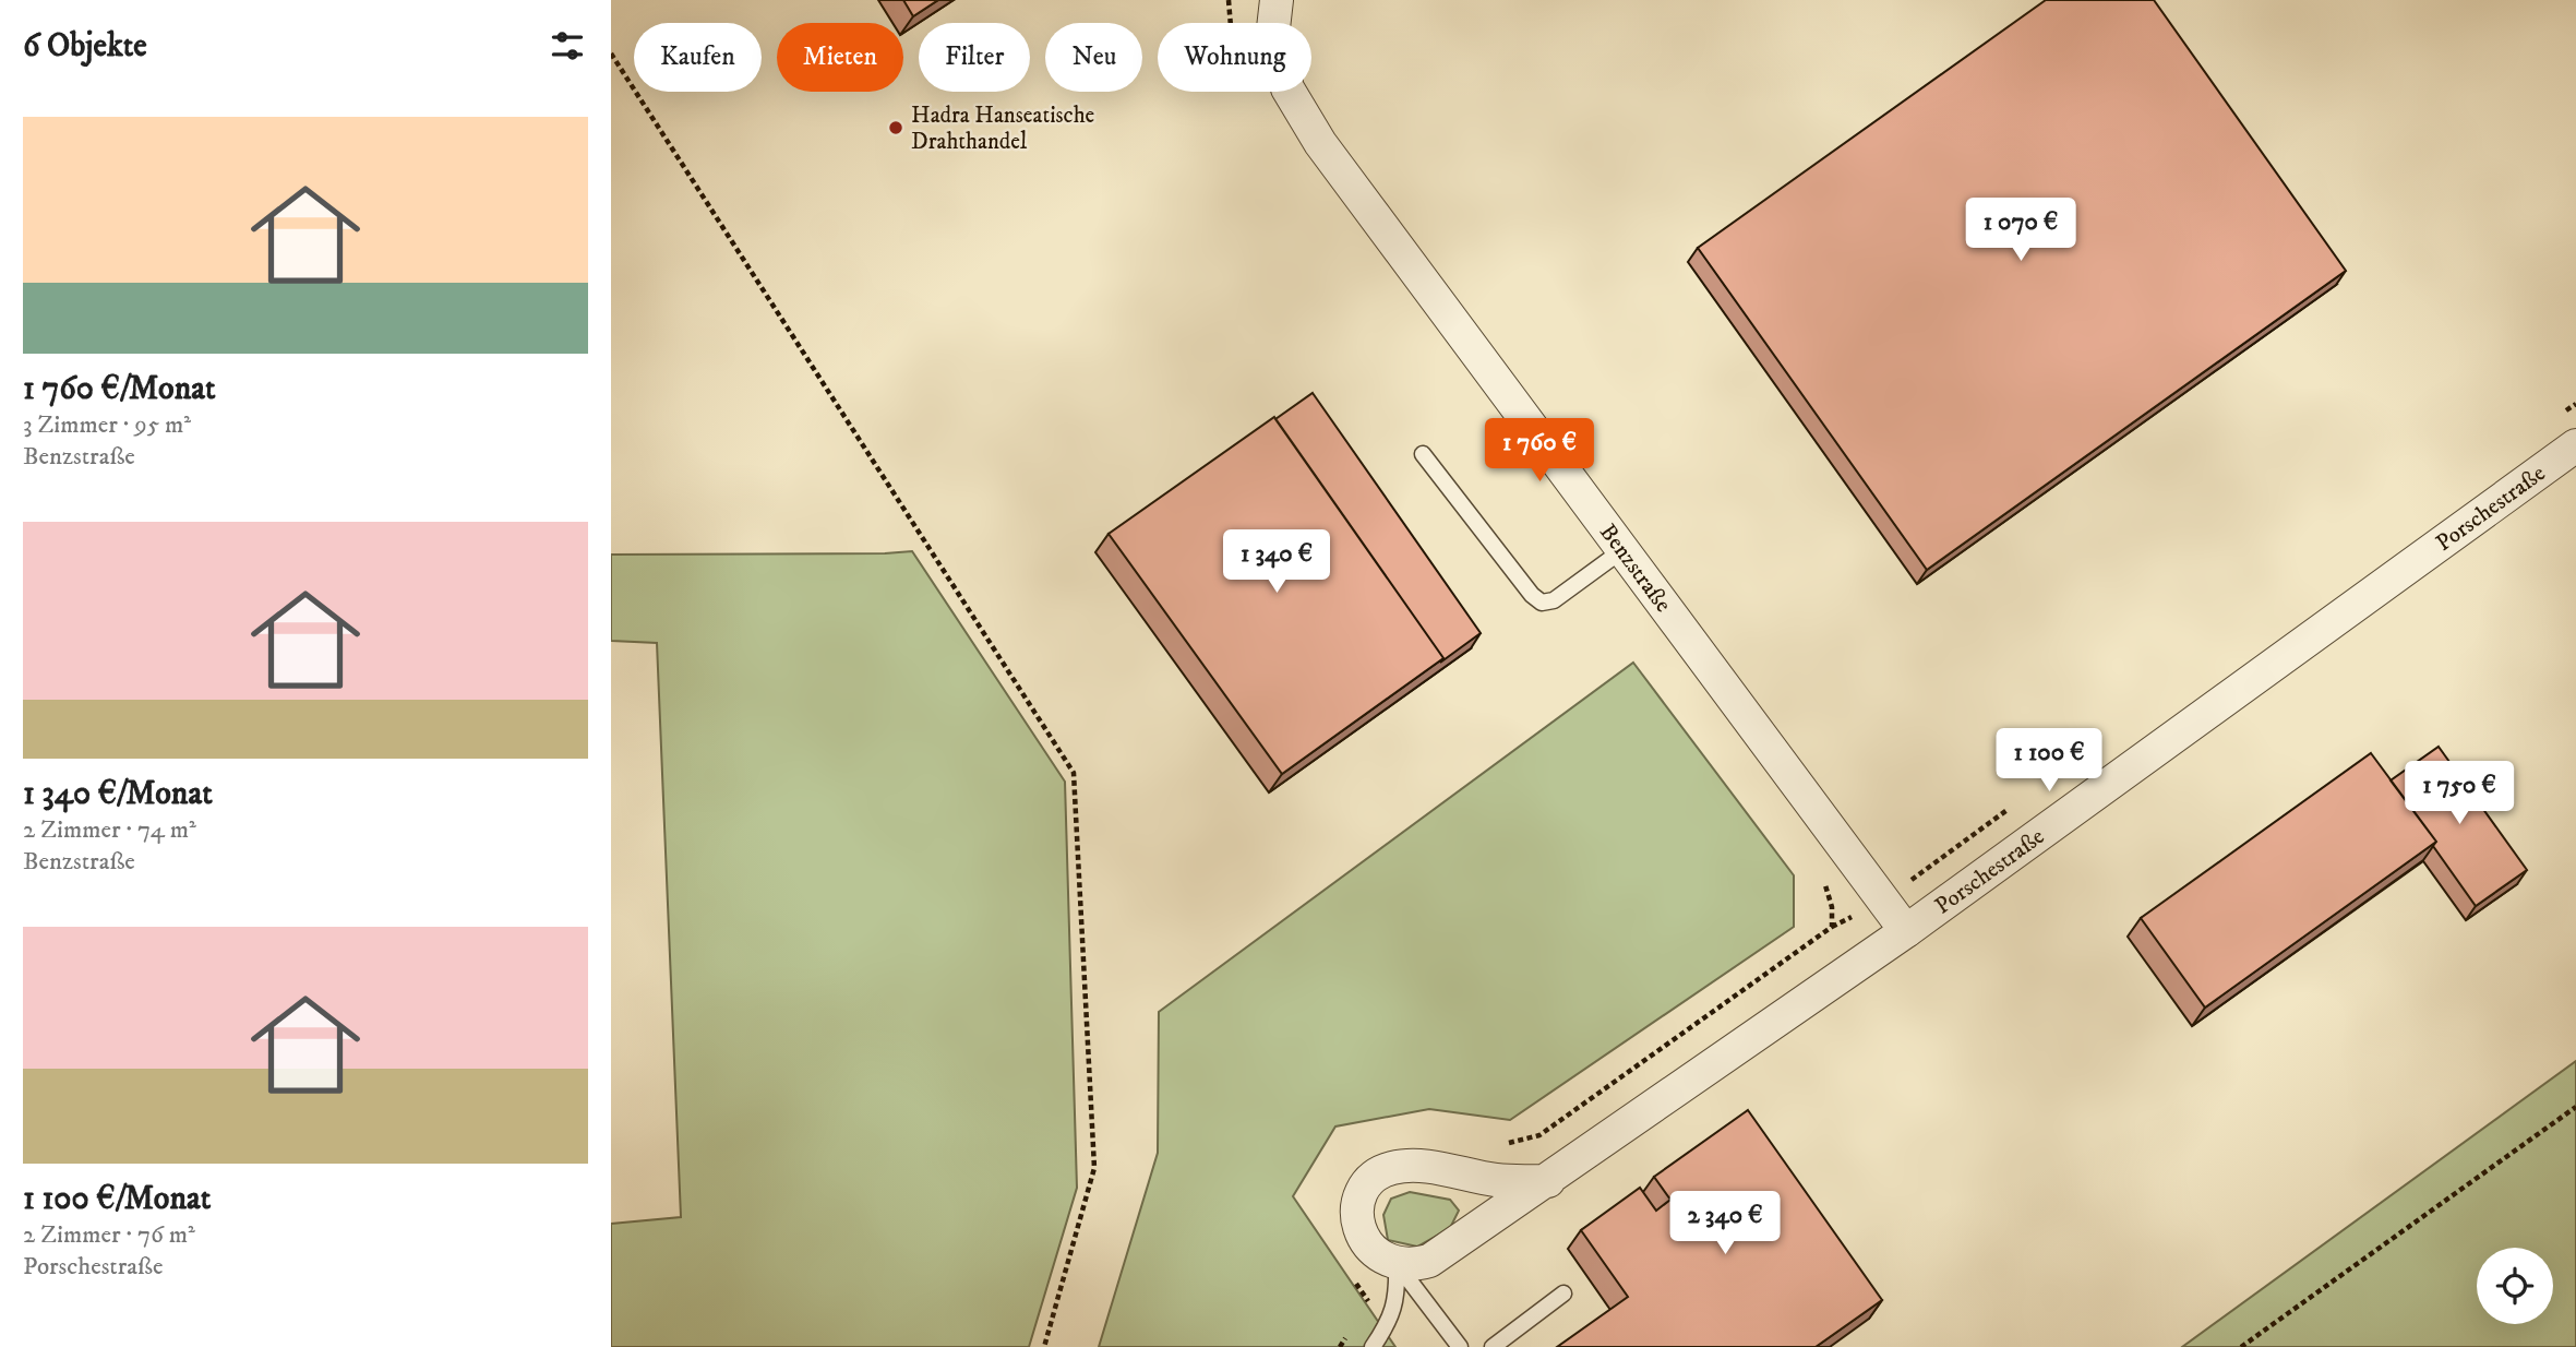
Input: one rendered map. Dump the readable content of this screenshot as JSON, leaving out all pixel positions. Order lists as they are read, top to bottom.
{
  "streets": {
    "street": ["Porschestraße", "Benzstraße"]
  },
  "crossings": [
    ["Porschestraße", "Benzstraße"]
  ],
  "places": ["Hadra Hanseatische Drahthandel"],
  "page": {
    "heading": "6 Objekte",
    "chip": [
      "Kaufen",
      "Mieten",
      "Filter",
      "Neu",
      "Wohnung"
    ],
    "list": [
      {
        "name": "1 760 €/Monat",
        "note": "3 Zimmer · 95 m² · Benzstraße"
      },
      {
        "name": "1 340 €/Monat",
        "note": "2 Zimmer · 74 m² · Benzstraße"
      },
      {
        "name": "1 100 €/Monat",
        "note": "2 Zimmer · 76 m² · Porschestraße"
      }
    ],
    "price": [
      "1 070 €",
      "1 760 €",
      "1 340 €",
      "1 100 €",
      "1 750 €",
      "2 340 €"
    ]
  }
}
